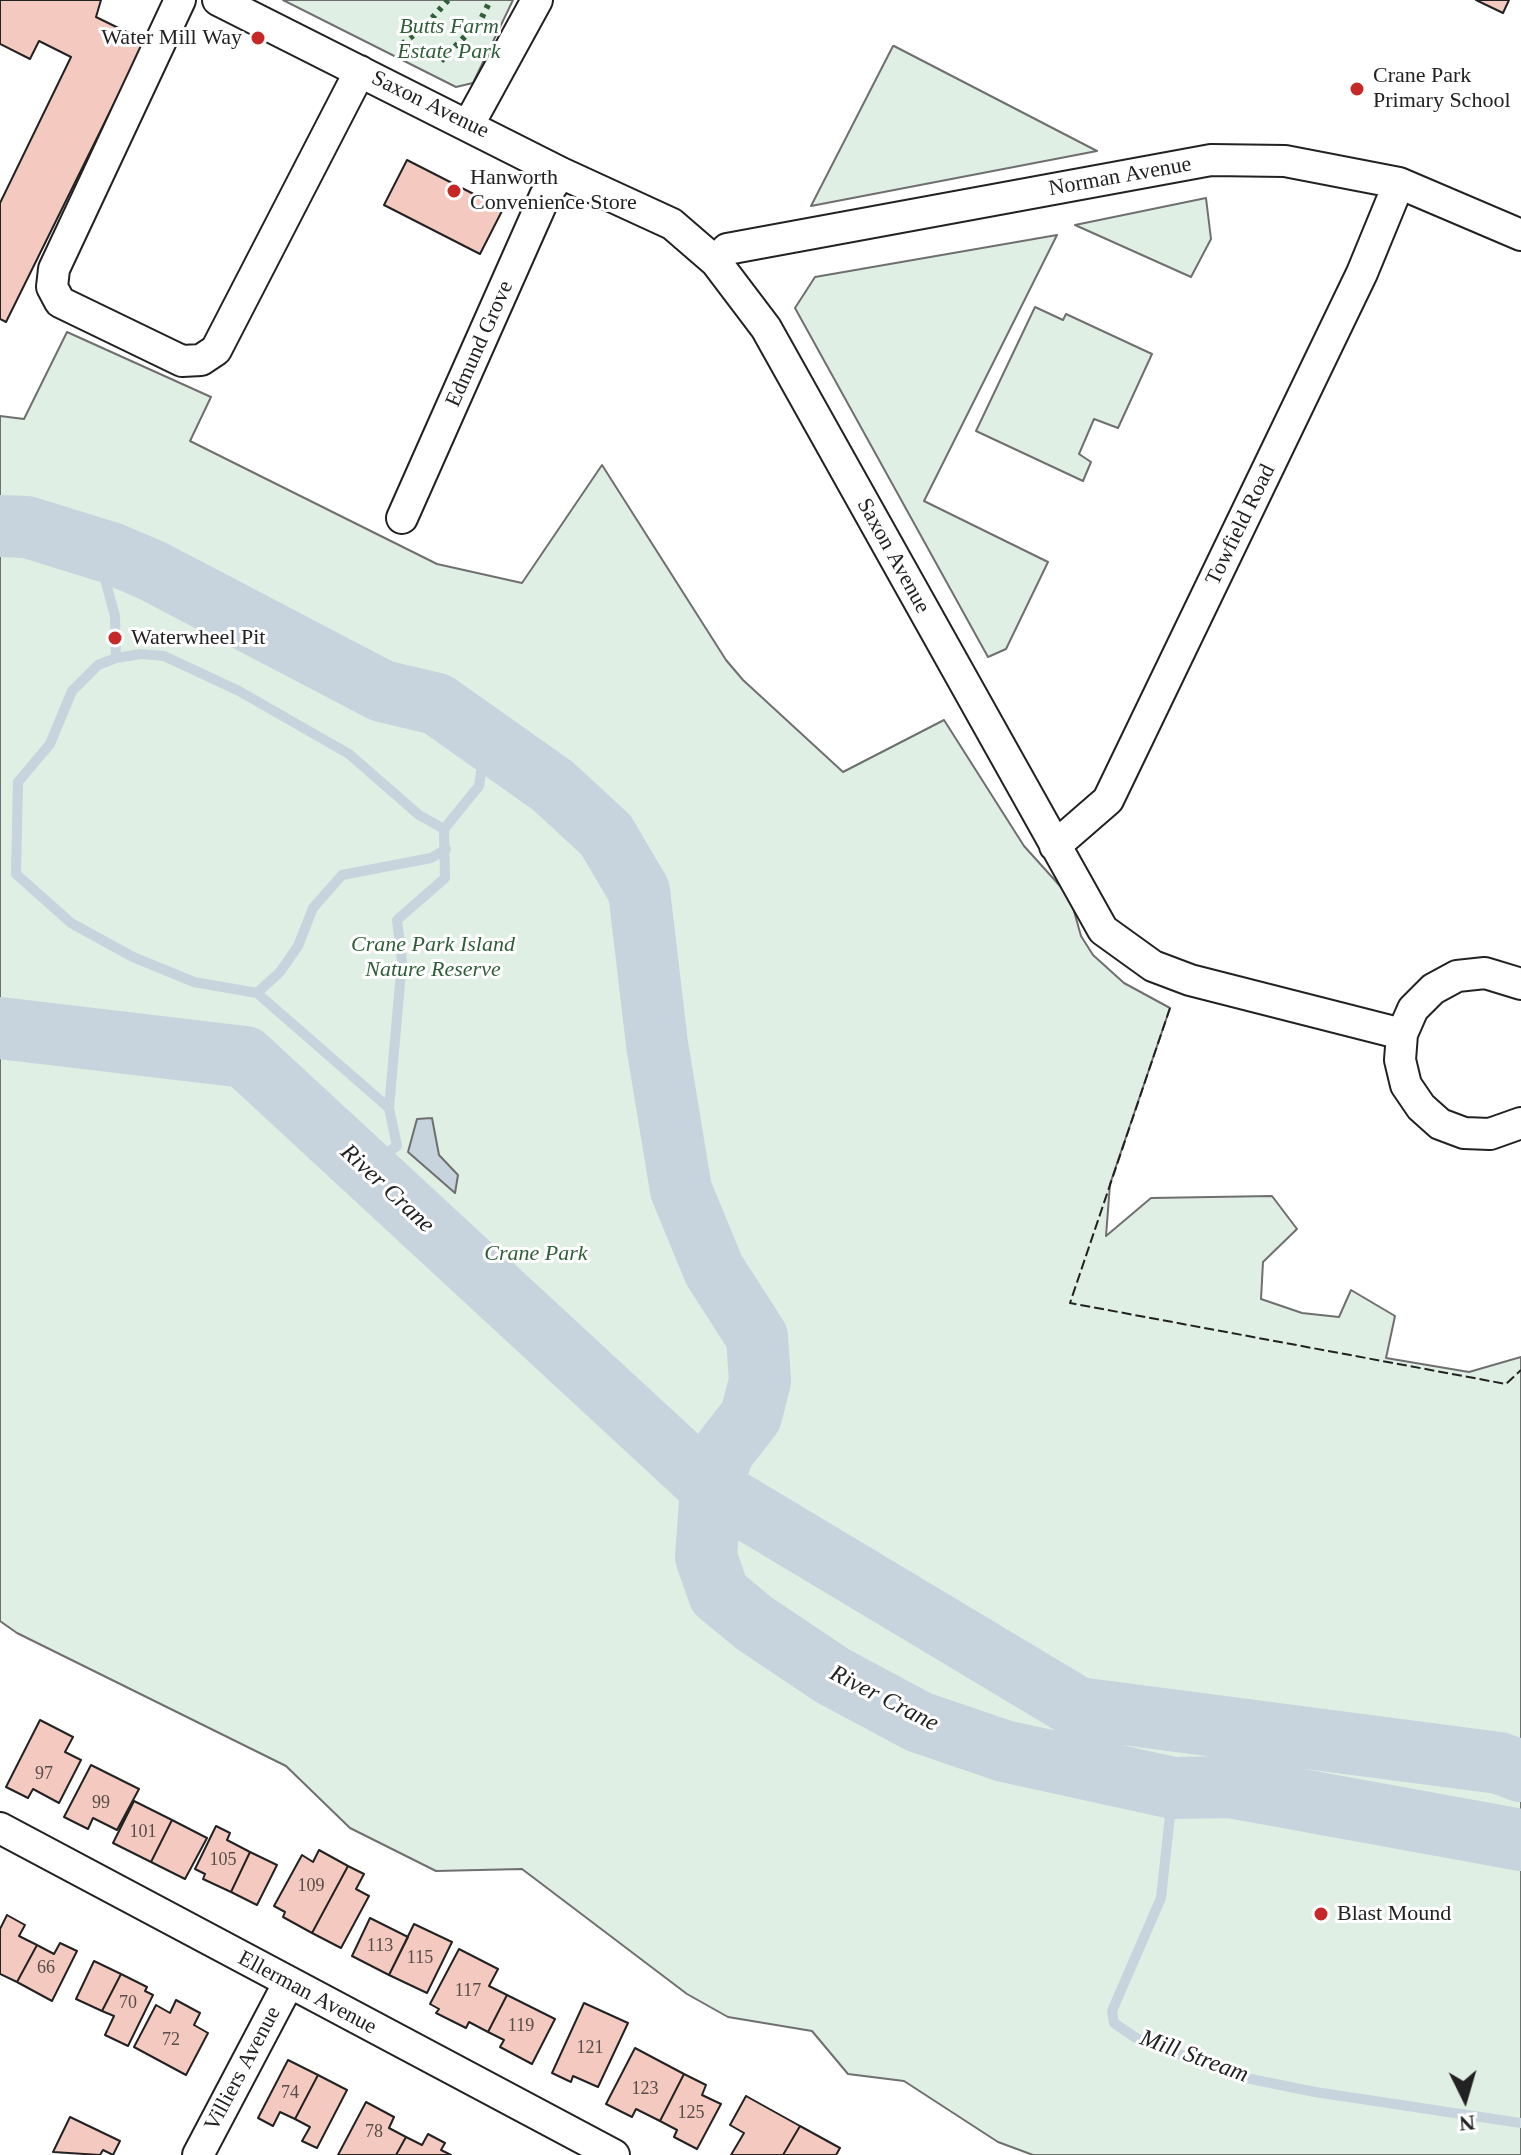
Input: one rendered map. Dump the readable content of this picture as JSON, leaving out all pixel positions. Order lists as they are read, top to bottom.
{
  "streets": {
    "street": [
      "Saxon Avenue",
      "Norman Avenue",
      "Edmund Grove",
      "Towfield Road",
      "Ellerman Avenue",
      "Villiers Avenue"
    ]
  },
  "crossings": [
    ["Saxon Avenue", "Norman Avenue"],
    ["Saxon Avenue", "Edmund Grove"],
    ["Saxon Avenue", "Towfield Road"],
    ["Norman Avenue", "Towfield Road"],
    ["Ellerman Avenue", "Villiers Avenue"]
  ],
  "water": ["River Crane", "Mill Stream"],
  "parks": ["Butts Farm Estate Park", "Crane Park Island Nature Reserve", "Crane Park"],
  "places": [
    "Water Mill Way",
    "Crane Park Primary School",
    "Hanworth Convenience Store",
    "Waterwheel Pit",
    "Blast Mound"
  ],
  "house_numbers": [
    "97",
    "99",
    "101",
    "105",
    "109",
    "113",
    "115",
    "66",
    "117",
    "70",
    "119",
    "72",
    "121",
    "123",
    "74",
    "125",
    "78"
  ],
  "north": "bottom"
}
